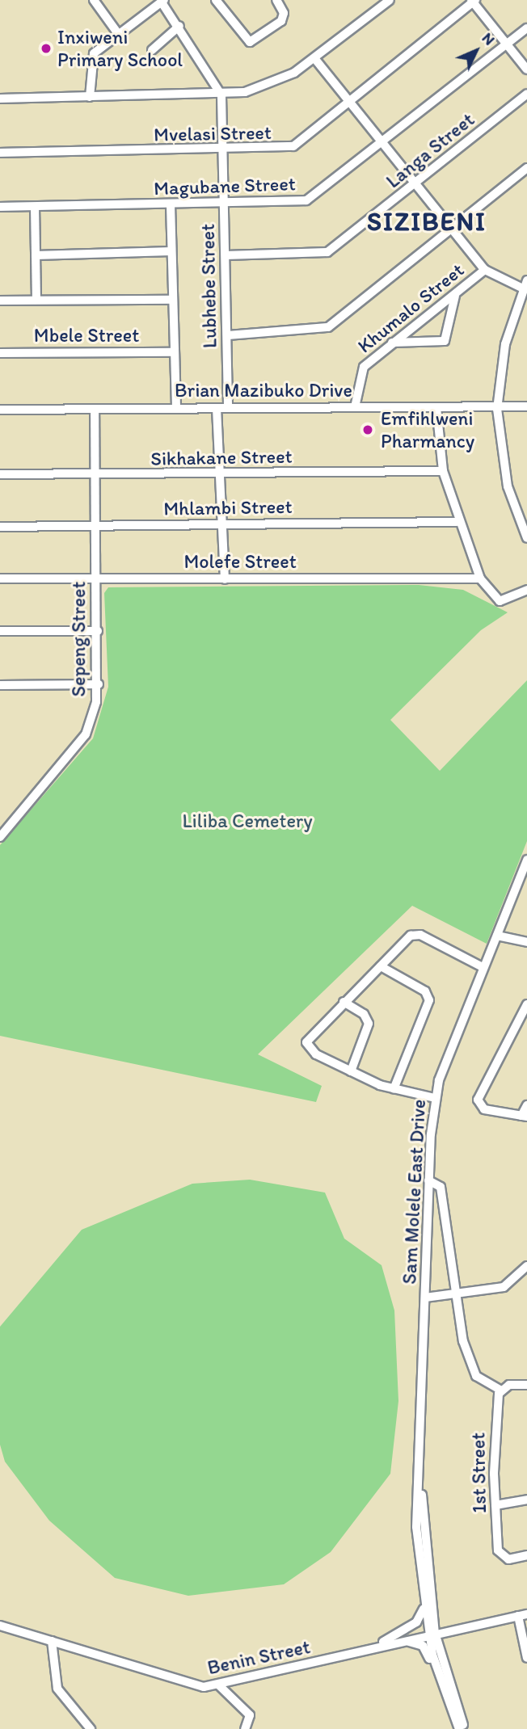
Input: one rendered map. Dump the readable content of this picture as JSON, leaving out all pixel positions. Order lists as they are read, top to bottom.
{
  "streets": {
    "street": [
      "Mvelasi Street",
      "Langa Street",
      "Magubane Street",
      "Lubhebe Street",
      "Khumalo Street",
      "Mbele Street",
      "Brian Mazibuko Drive",
      "Sikhakane Street",
      "Mhlambi Street",
      "Molefe Street",
      "Sepeng Street",
      "Sam Molele East Drive",
      "1st Street",
      "Benin Street"
    ]
  },
  "crossings": [
    ["Mvelasi Street", "Lubhebe Street"],
    ["Langa Street", "Lubhebe Street"],
    ["Magubane Street", "Lubhebe Street"],
    ["Lubhebe Street", "Brian Mazibuko Drive"],
    ["Khumalo Street", "Brian Mazibuko Drive"],
    ["Brian Mazibuko Drive", "Sepeng Street"],
    ["Sikhakane Street", "Sepeng Street"],
    ["Mhlambi Street", "Sepeng Street"],
    ["Molefe Street", "Sepeng Street"],
    ["Sam Molele East Drive", "Benin Street"]
  ],
  "districts": ["SIZIBENI"],
  "parks": ["Liliba Cemetery"],
  "places": ["Inxiweni Primary School", "Emfihlweni Pharmancy"],
  "north": "top right"
}
